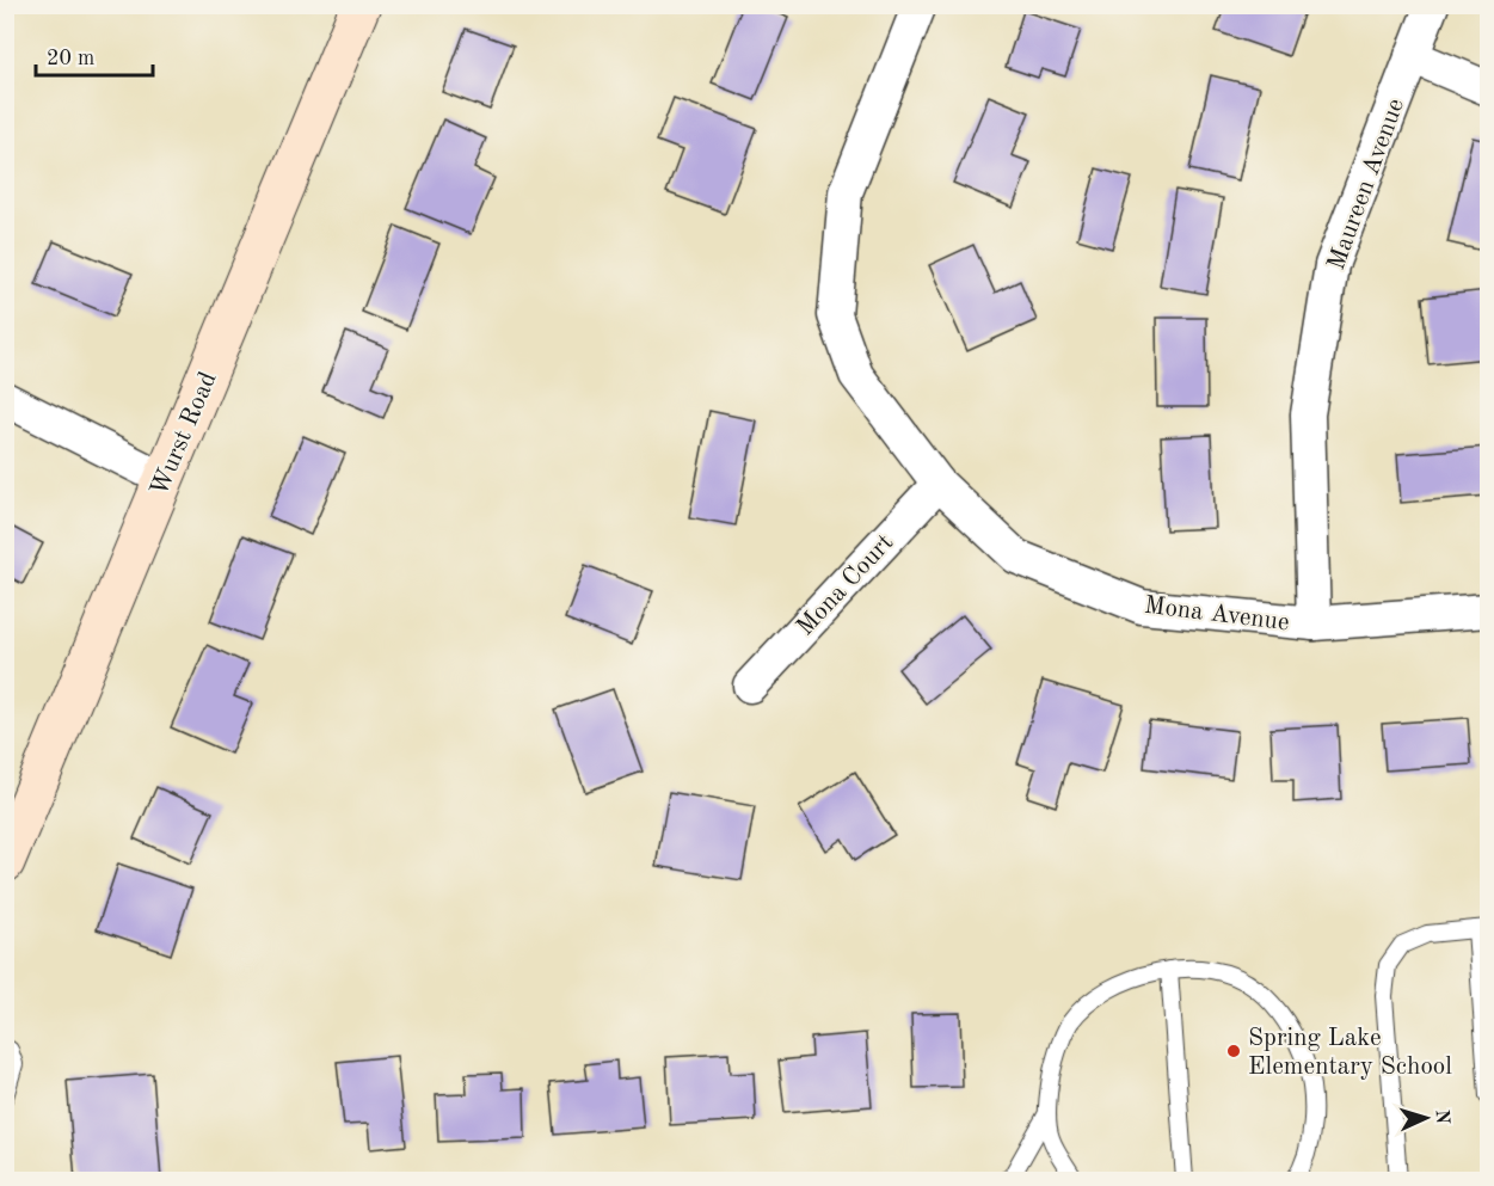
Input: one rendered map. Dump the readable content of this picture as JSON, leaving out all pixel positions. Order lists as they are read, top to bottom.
{
  "streets": {
    "street": [
      "Maureen Avenue",
      "Wurst Road",
      "Mona Court",
      "Mona Avenue"
    ]
  },
  "crossings": [
    ["Maureen Avenue", "Mona Avenue"],
    ["Mona Court", "Mona Avenue"]
  ],
  "places": ["Spring Lake Elementary School"],
  "scale_bar": "20 m",
  "north": "right"
}
